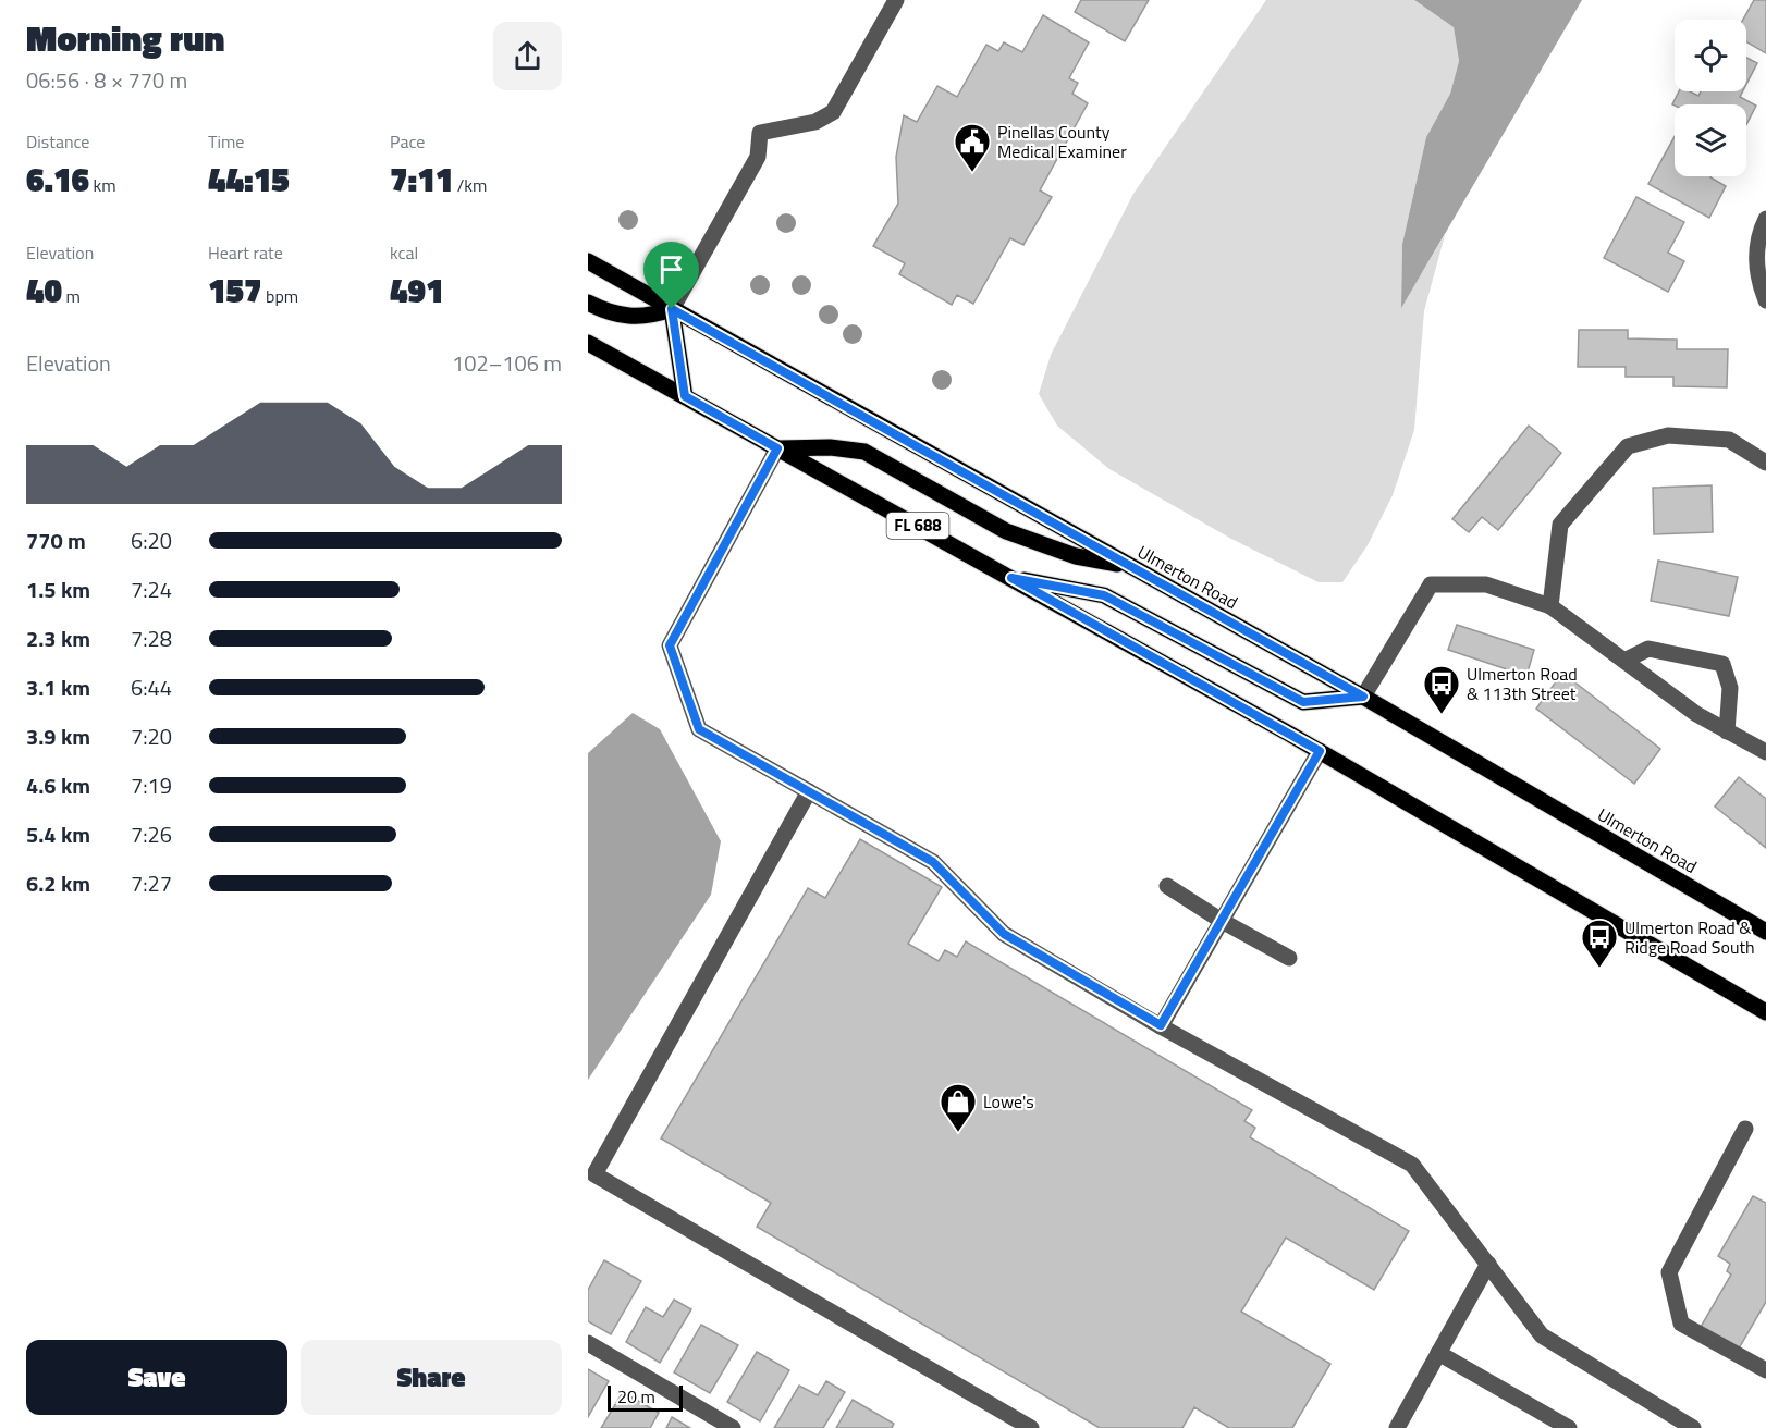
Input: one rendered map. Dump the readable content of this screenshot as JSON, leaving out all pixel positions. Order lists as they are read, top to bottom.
{
  "streets": {
    "main road": ["FL 688", "Ulmerton Road"]
  },
  "places": {
    "public building": ["Pinellas County Medical Examiner"],
    "bus stop": ["Ulmerton Road & 113th Street", "Ulmerton Road & Ridge Road South"],
    "shop": ["Lowe's"]
  },
  "scale_bar": "20 m",
  "page": {
    "heading": ["Morning run", "06:56 · 8 × 770 m"],
    "stats": [
      ["Distance", "6.16 km"],
      ["Time", "44:15"],
      ["Pace", "7:11 /km"],
      ["Elevation", "40 m"],
      ["Heart rate", "157 bpm"],
      ["kcal", "491"]
    ],
    "chart": ["Elevation", "102–106 m"],
    "list": [
      {
        "name": "770 m",
        "note": "6:20"
      },
      {
        "name": "1.5 km",
        "note": "7:24"
      },
      {
        "name": "2.3 km",
        "note": "7:28"
      },
      {
        "name": "3.1 km",
        "note": "6:44"
      },
      {
        "name": "3.9 km",
        "note": "7:20"
      },
      {
        "name": "4.6 km",
        "note": "7:19"
      },
      {
        "name": "5.4 km",
        "note": "7:26"
      },
      {
        "name": "6.2 km",
        "note": "7:27"
      }
    ],
    "buttons": ["Save", "Share"],
    "scale": "20 m"
  }
}
